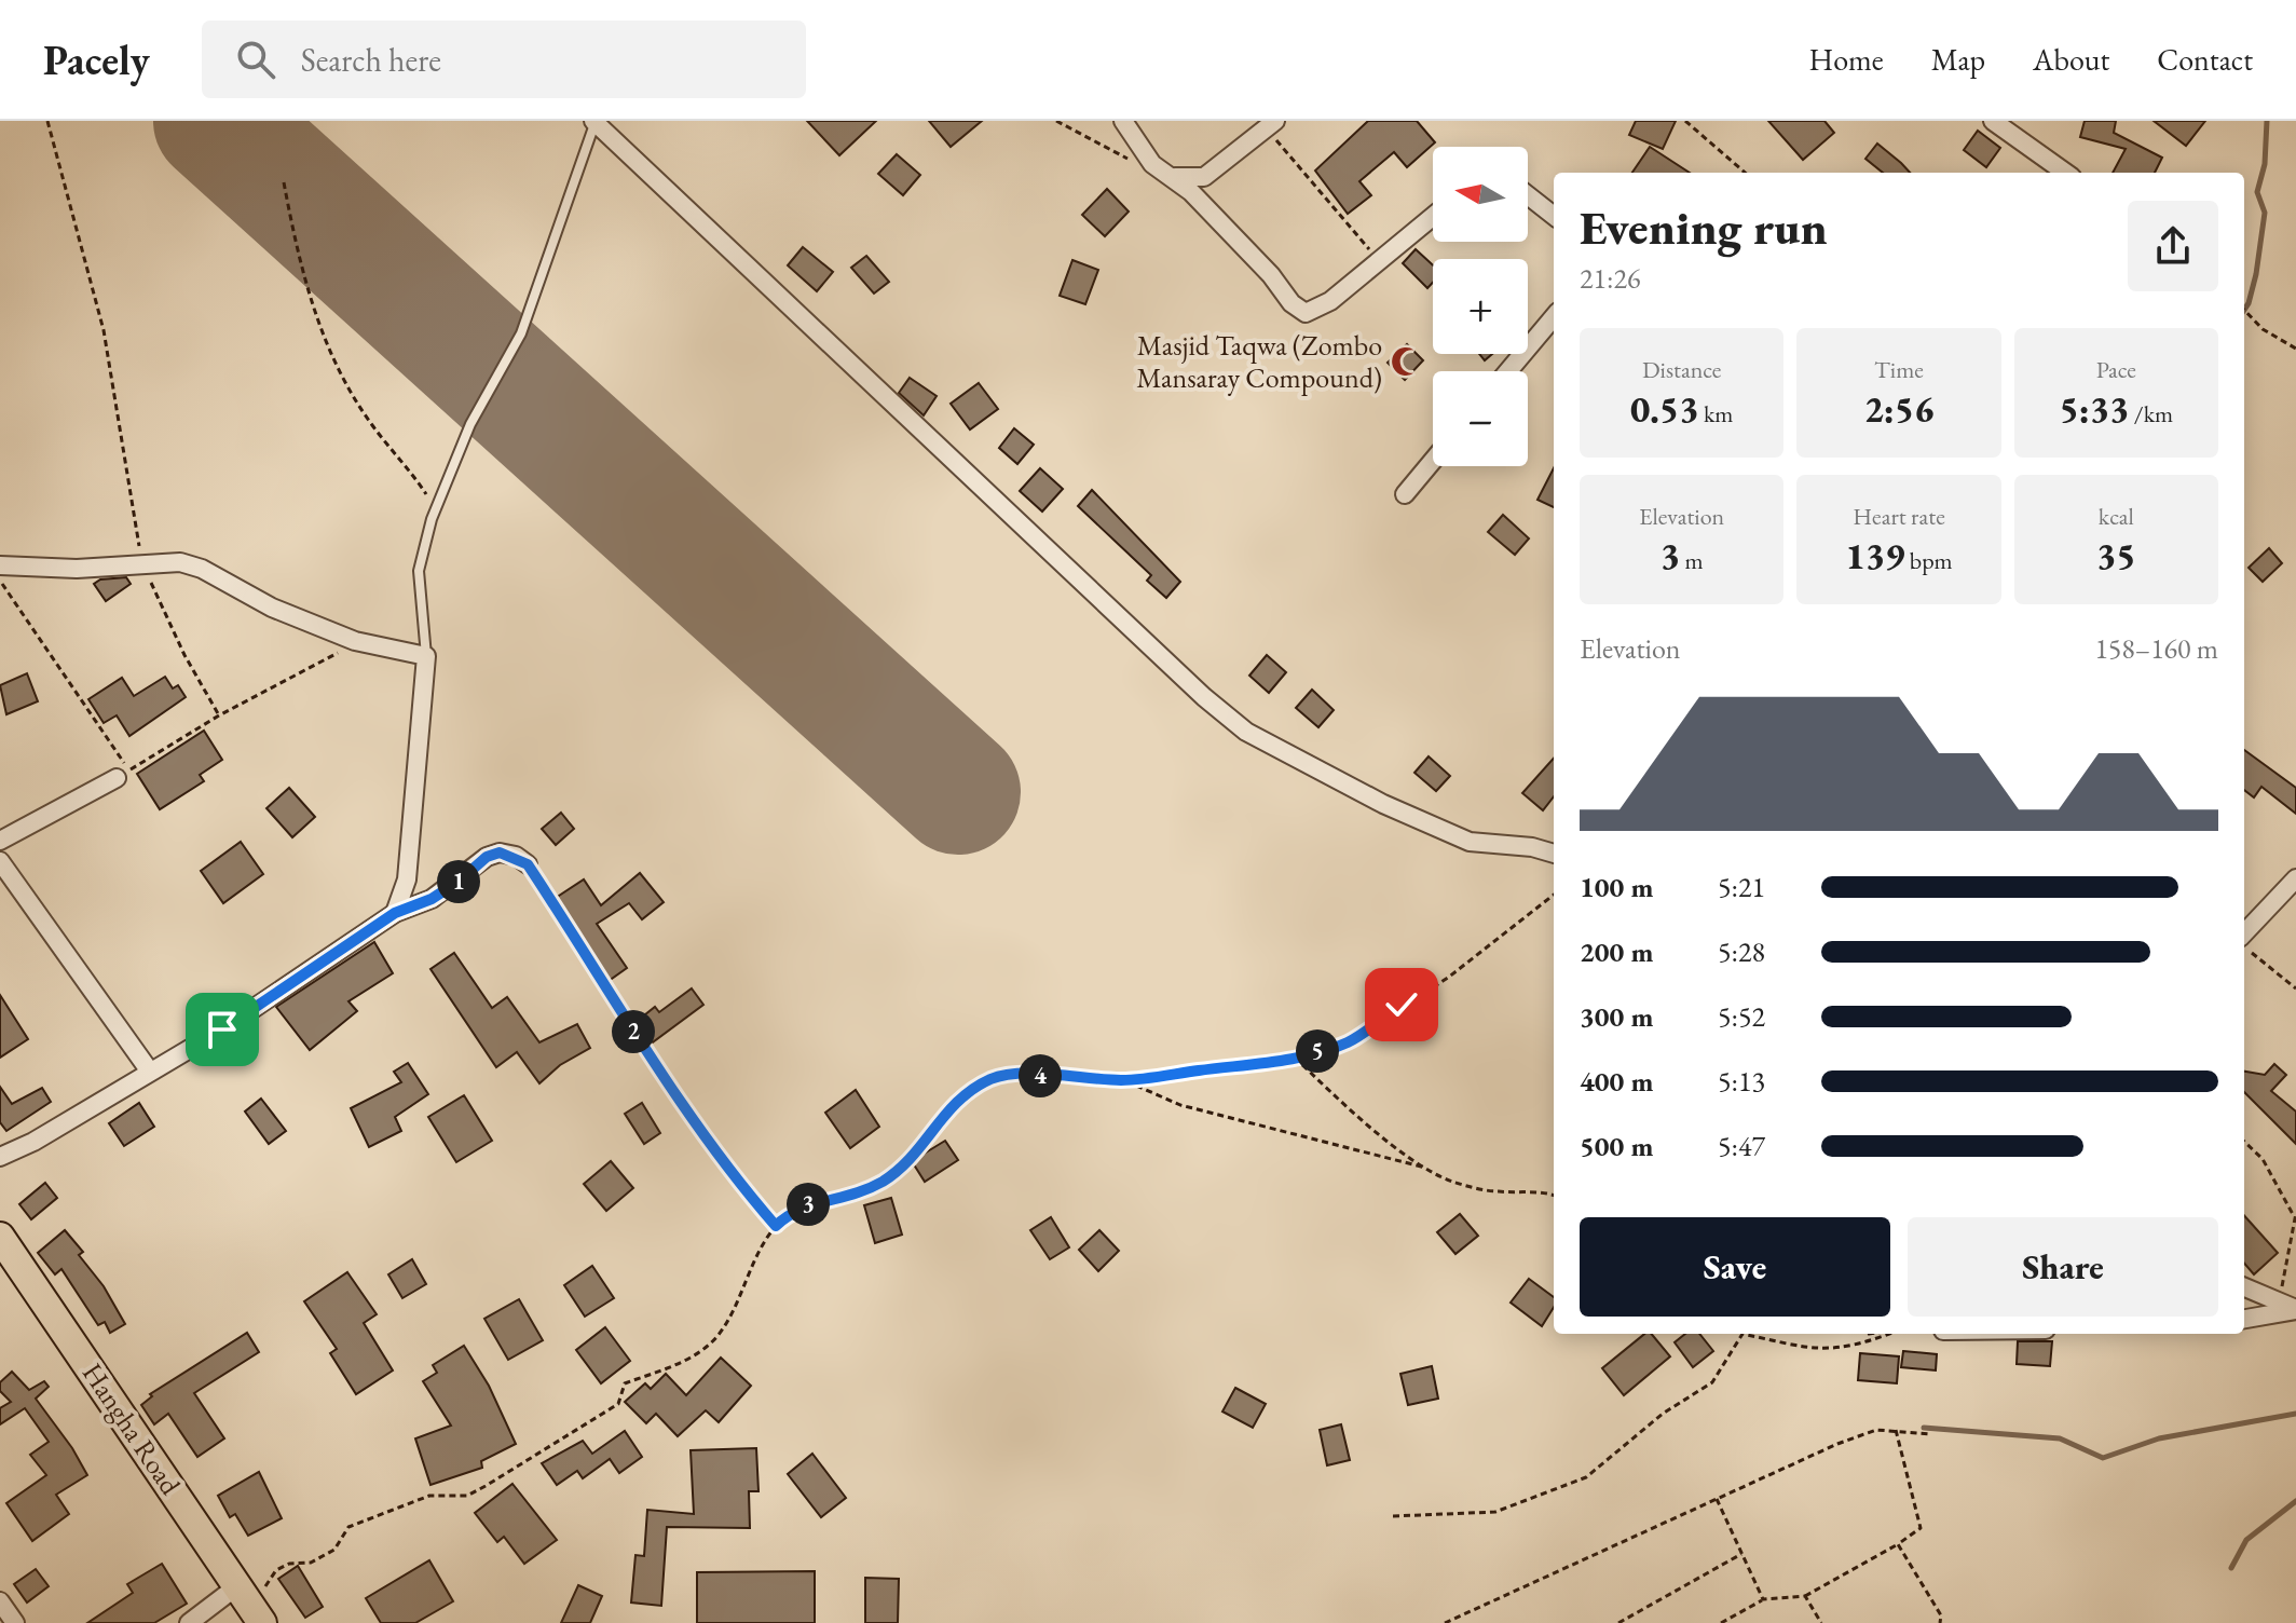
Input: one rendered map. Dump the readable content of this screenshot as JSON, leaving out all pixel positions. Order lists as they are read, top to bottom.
{
  "streets": {
    "highway": ["Hangha Road"]
  },
  "places": {
    "mosque": ["Masjid Taqwa (Zombo Mansaray Compound)"]
  },
  "north": "left",
  "page": {
    "header": "Pacely",
    "search": "Search here",
    "nav": [
      "Home",
      "Map",
      "About",
      "Contact"
    ],
    "map_buttons": ["+", "−"],
    "heading": ["Evening run", "21:26"],
    "stats": [
      ["Distance", "0.53 km"],
      ["Time", "2:56"],
      ["Pace", "5:33 /km"],
      ["Elevation", "3 m"],
      ["Heart rate", "139 bpm"],
      ["kcal", "35"]
    ],
    "chart": ["Elevation", "158–160 m"],
    "list": [
      {
        "name": "100 m",
        "note": "5:21"
      },
      {
        "name": "200 m",
        "note": "5:28"
      },
      {
        "name": "300 m",
        "note": "5:52"
      },
      {
        "name": "400 m",
        "note": "5:13"
      },
      {
        "name": "500 m",
        "note": "5:47"
      }
    ],
    "pins": [
      "1",
      "2",
      "5",
      "4",
      "3"
    ],
    "buttons": ["Save", "Share"]
  }
}
